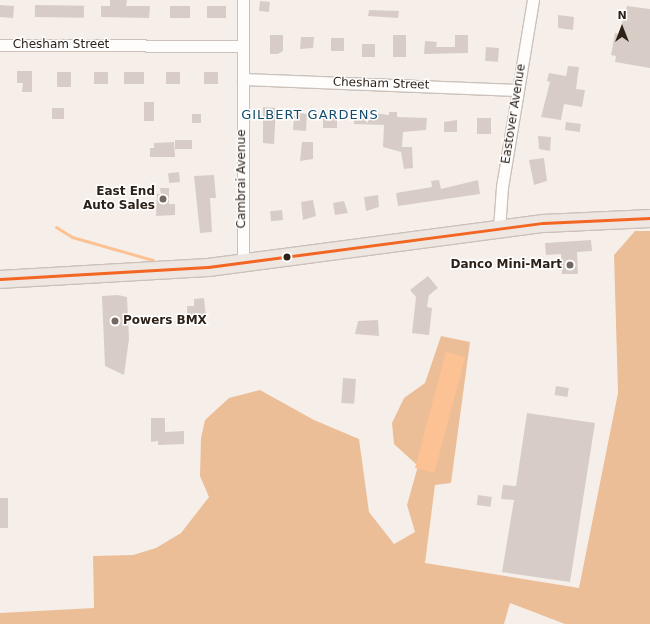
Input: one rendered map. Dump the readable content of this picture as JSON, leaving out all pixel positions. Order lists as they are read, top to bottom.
{
  "streets": {
    "street": ["Chesham Street", "Eastover Avenue", "Cambrai Avenue"]
  },
  "crossings": [
    ["Chesham Street", "Eastover Avenue"],
    ["Chesham Street", "Cambrai Avenue"]
  ],
  "districts": ["GILBERT GARDENS"],
  "places": ["East End Auto Sales", "Danco Mini-Mart", "Powers BMX"],
  "north": "top"
}
